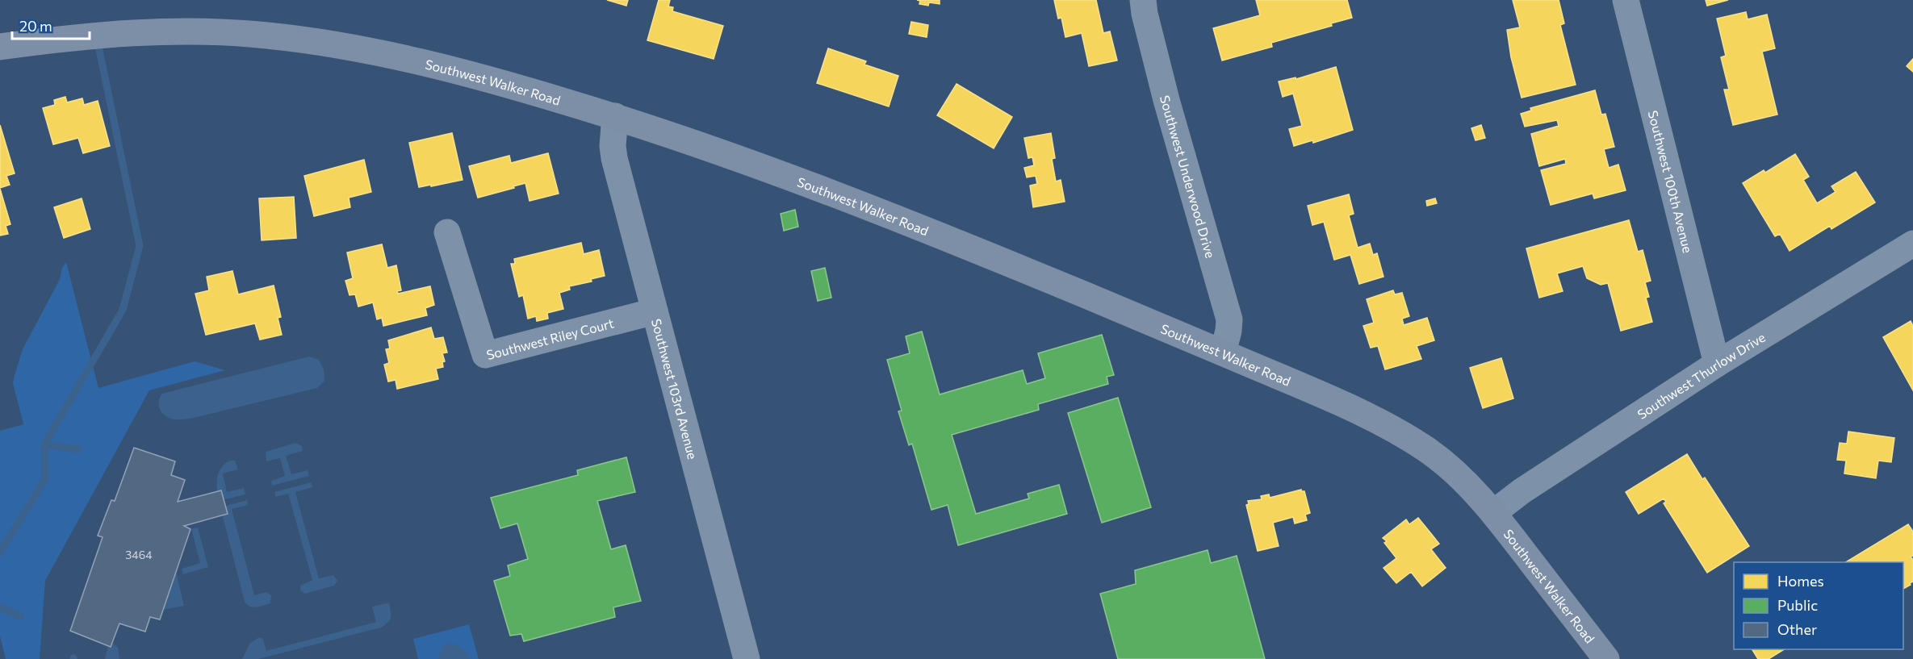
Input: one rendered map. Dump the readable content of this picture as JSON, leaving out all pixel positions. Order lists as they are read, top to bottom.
{
  "streets": {
    "main road": ["Southwest Walker Road"],
    "street": [
      "Southwest Underwood Drive",
      "Southwest 100th Avenue",
      "Southwest Riley Court",
      "Southwest Thurlow Drive",
      "Southwest 103rd Avenue"
    ]
  },
  "crossings": [
    ["Southwest Walker Road", "Southwest Underwood Drive"],
    ["Southwest Walker Road", "Southwest Thurlow Drive"],
    ["Southwest Walker Road", "Southwest 103rd Avenue"],
    ["Southwest 100th Avenue", "Southwest Thurlow Drive"],
    ["Southwest Riley Court", "Southwest 103rd Avenue"]
  ],
  "house_numbers": ["3464"],
  "legend": ["Homes", "Public", "Other"],
  "scale_bar": "20 m"
}
